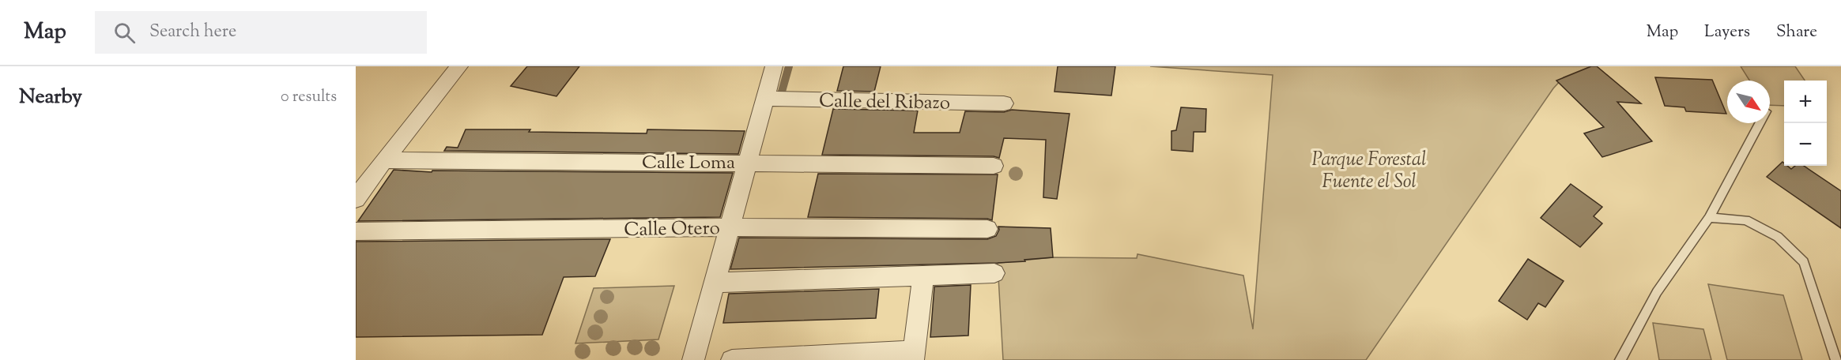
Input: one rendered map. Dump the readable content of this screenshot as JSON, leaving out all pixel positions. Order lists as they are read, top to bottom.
{
  "streets": {
    "street": ["Calle del Ribazo", "Calle Loma", "Calle Otero"]
  },
  "parks": ["Parque Forestal Fuente el Sol"],
  "north": "bottom right",
  "page": {
    "header": "Map",
    "search": "Search here",
    "nav": ["Map", "Layers", "Share"],
    "heading": ["Nearby", "0 results"],
    "map_buttons": ["+", "−"]
  }
}
